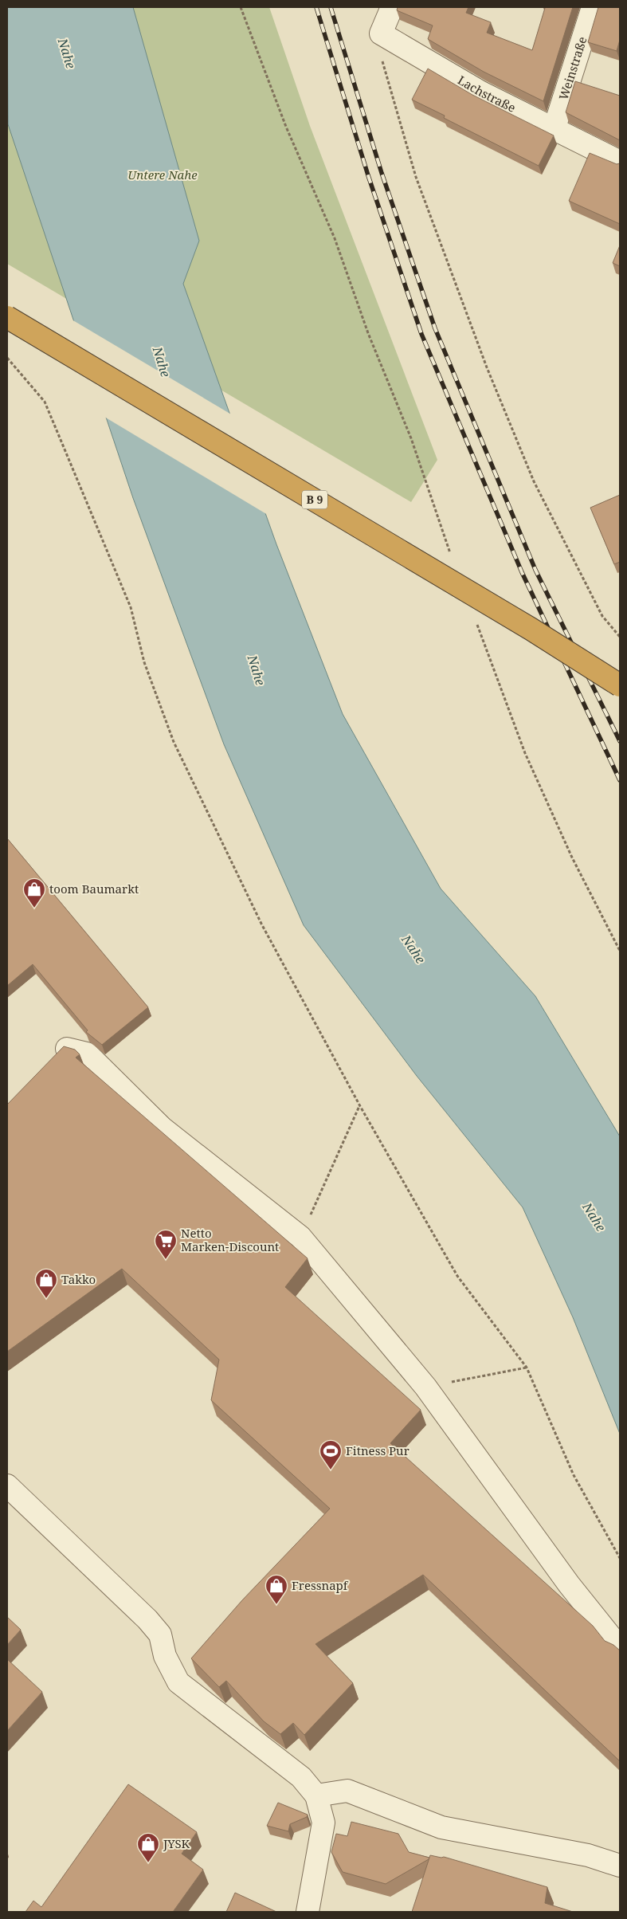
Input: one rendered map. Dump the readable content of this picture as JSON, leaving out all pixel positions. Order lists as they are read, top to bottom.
{
  "streets": {
    "highway": ["B 9"],
    "street": ["Weinstraße", "Lachstraße"]
  },
  "crossings": [
    ["Weinstraße", "Lachstraße"]
  ],
  "water": ["Nahe"],
  "parks": ["Untere Nahe"],
  "places": {
    "shop": [
      "toom Baumarkt",
      "Takko",
      "Fressnapf",
      "JYSK"
    ],
    "supermarket": ["Netto Marken-Discount"],
    "sports": ["Fitness Pur"]
  }
}
